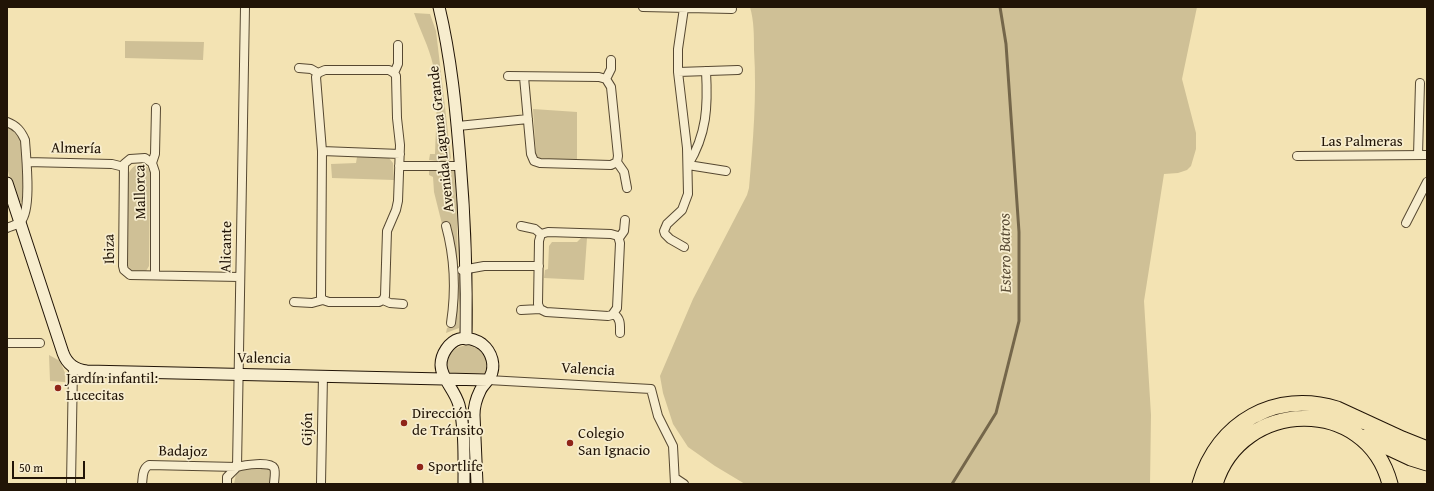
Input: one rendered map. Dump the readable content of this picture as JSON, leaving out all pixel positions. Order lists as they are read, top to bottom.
{
  "streets": {
    "main road": ["Avenida Laguna Grande", "Valencia"],
    "street": [
      "Las Palmeras",
      "Almería",
      "Mallorca",
      "Alicante",
      "Ibiza",
      "Gijón",
      "Badajoz"
    ]
  },
  "crossings": [
    ["Avenida Laguna Grande", "Valencia"],
    ["Almería", "Ibiza"],
    ["Mallorca", "Ibiza"],
    ["Alicante", "Ibiza"],
    ["Alicante", "Valencia"],
    ["Alicante", "Badajoz"],
    ["Valencia", "Gijón"]
  ],
  "water": ["Estero Batros"],
  "places": [
    "Jardín infantil: Lucecitas",
    "Dirección de Tránsito",
    "Colegio San Ignacio",
    "Sportlife"
  ],
  "scale_bar": "50 m"
}
